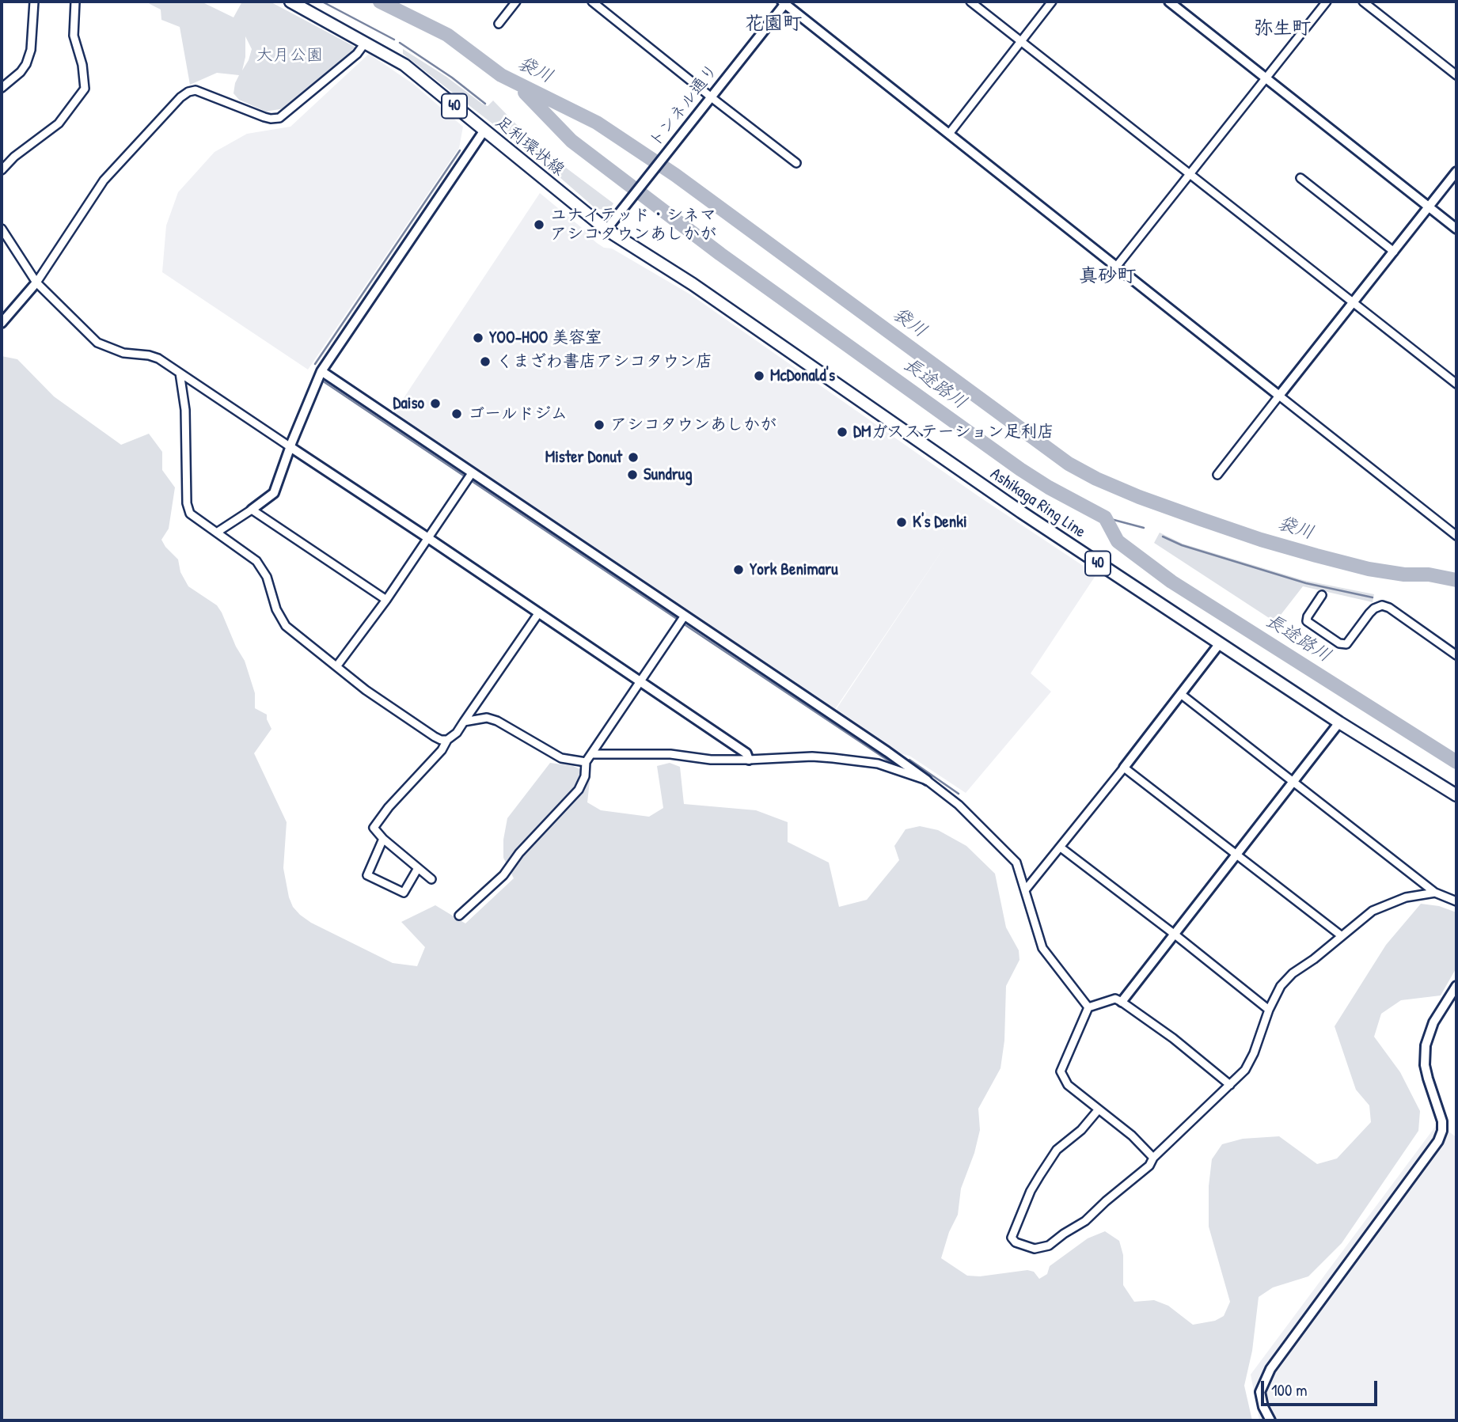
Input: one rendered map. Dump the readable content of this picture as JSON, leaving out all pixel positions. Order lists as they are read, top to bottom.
{
  "streets": {
    "main road": ["40", "足利環状線"],
    "street": ["トンネル通り"]
  },
  "crossings": [
    ["40", "足利環状線"],
    ["トンネル通り", "足利環状線"]
  ],
  "districts": ["花園町", "弥生町", "真砂町"],
  "water": ["袋川", "長途路川"],
  "parks": ["大月公園"],
  "places": [
    "ユナイテッド・シネマ アシコタウンあしかが",
    "YOO-HOO 美容室",
    "くまざわ書店アシコタウン店",
    "McDonald's",
    "Daiso",
    "ゴールドジム",
    "アシコタウンあしかが",
    "DMガスステーション足利店",
    "Mister Donut",
    "Sundrug",
    "K's Denki",
    "York Benimaru"
  ],
  "scale_bar": "100 m"
}
